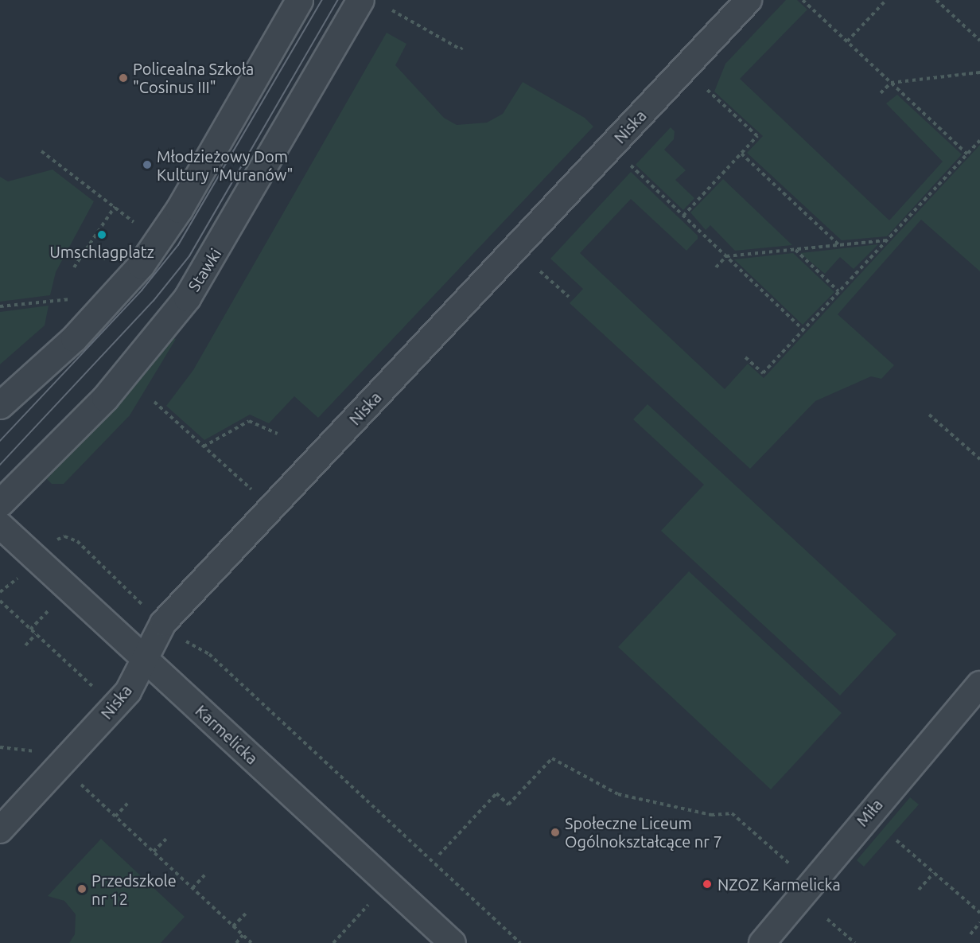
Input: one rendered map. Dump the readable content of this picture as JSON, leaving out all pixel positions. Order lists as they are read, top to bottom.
{
  "streets": {
    "street": [
      "Niska",
      "Stawki",
      "Karmelicka",
      "Miła"
    ]
  },
  "crossings": [
    ["Niska", "Karmelicka"]
  ],
  "places": [
    "Policealna Szkoła \"Cosinus III\"",
    "Młodzieżowy Dom Kultury \"Muranów\"",
    "Umschlagplatz",
    "Społeczne Liceum Ogólnokształcące nr 7",
    "NZOZ Karmelicka",
    "Przedszkole nr 12"
  ]
}
